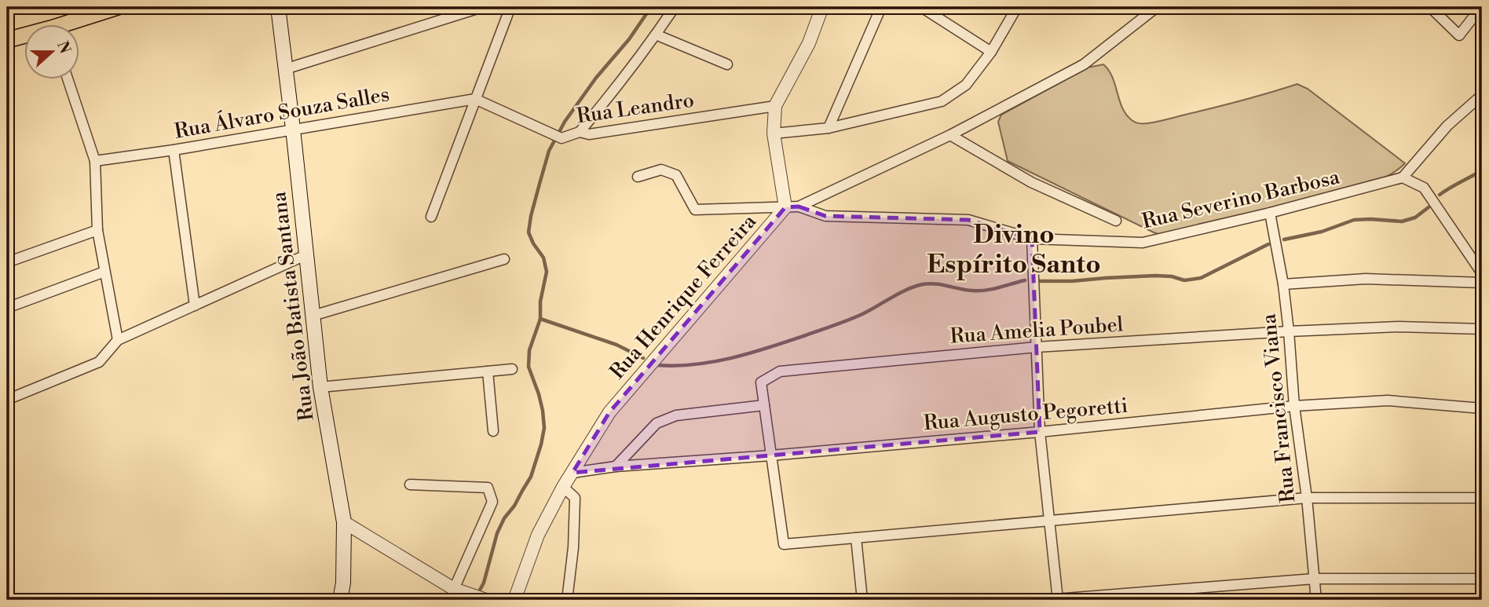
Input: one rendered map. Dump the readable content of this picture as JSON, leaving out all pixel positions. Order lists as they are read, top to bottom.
{
  "streets": {
    "main road": ["Rua João Batista Santana"],
    "street": [
      "Rua Leandro",
      "Rua Álvaro Souza Salles",
      "Rua Severino Barbosa",
      "Rua Henrique Ferreira",
      "Rua Amelia Poubel",
      "Rua Francisco Viana",
      "Rua Augusto Pegoretti"
    ]
  },
  "crossings": [
    ["Rua Leandro", "Rua Álvaro Souza Salles"],
    ["Rua Leandro", "Rua Henrique Ferreira"],
    ["Rua Álvaro Souza Salles", "Rua João Batista Santana"],
    ["Rua Severino Barbosa", "Rua Francisco Viana"],
    ["Rua Henrique Ferreira", "Rua Augusto Pegoretti"],
    ["Rua Amelia Poubel", "Rua Francisco Viana"],
    ["Rua Amelia Poubel", "Rua Augusto Pegoretti"],
    ["Rua Francisco Viana", "Rua Augusto Pegoretti"]
  ],
  "districts": ["Divino Espírito Santo"],
  "north": "right"
}
